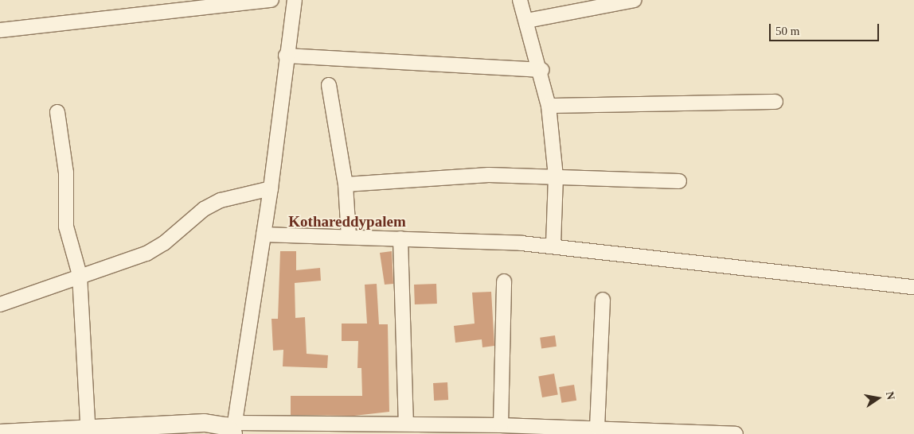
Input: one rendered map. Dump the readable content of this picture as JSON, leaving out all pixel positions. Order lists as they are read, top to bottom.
{
  "districts": ["Kothareddypalem"],
  "scale_bar": "50 m",
  "north": "right"
}
